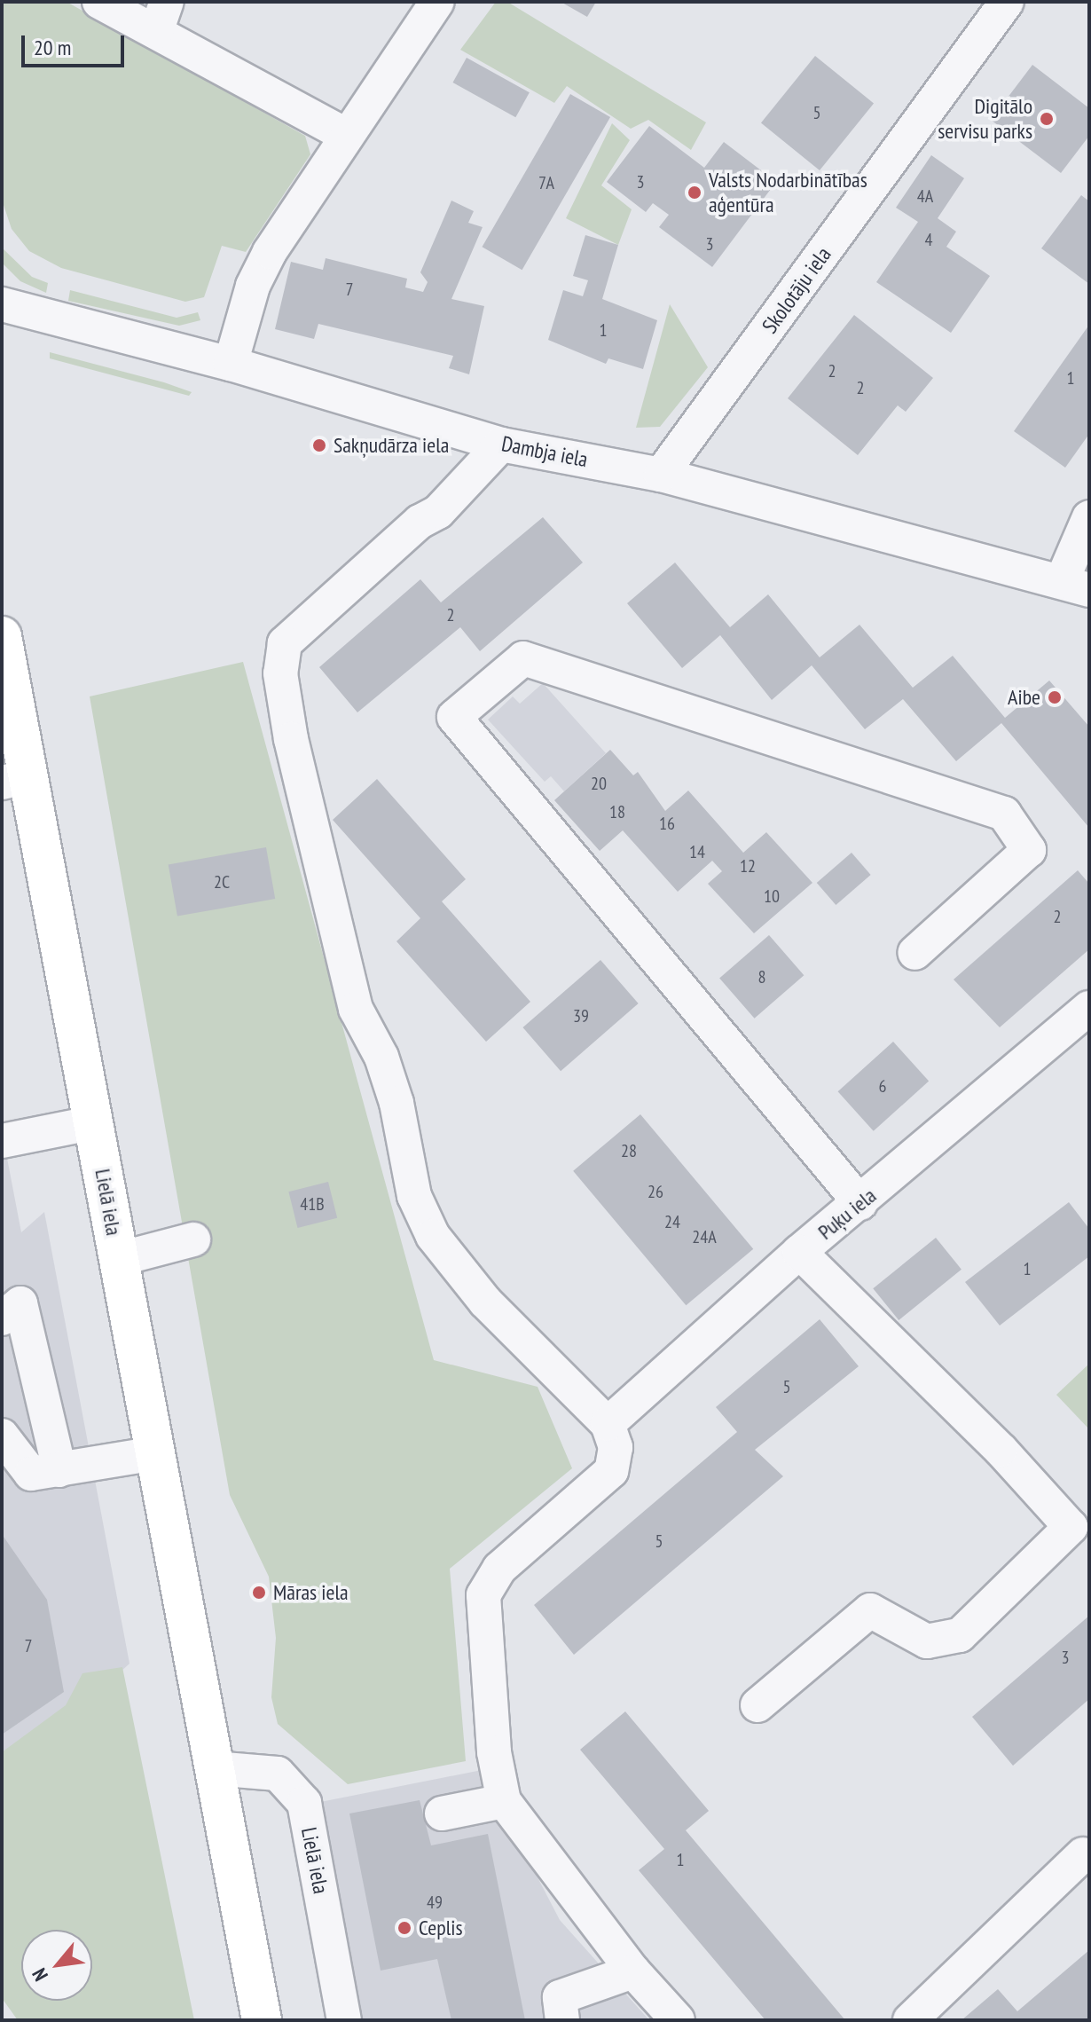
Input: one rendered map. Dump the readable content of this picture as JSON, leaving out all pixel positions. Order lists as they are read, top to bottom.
{
  "streets": {
    "main road": ["Lielā iela"],
    "street": ["Skolotāju iela", "Dambja iela", "Puķu iela"]
  },
  "crossings": [
    ["Skolotāju iela", "Dambja iela"]
  ],
  "places": [
    "Digitālo servisu parks",
    "Valsts Nodarbinātības aģentūra",
    "Sakņudārza iela",
    "Aibe",
    "Māras iela",
    "Ceplis"
  ],
  "house_numbers": [
    "5",
    "3",
    "7A",
    "4A",
    "4",
    "3",
    "7",
    "1",
    "2",
    "1",
    "2",
    "2",
    "20",
    "18",
    "16",
    "14",
    "12",
    "2C",
    "10",
    "2",
    "8",
    "39",
    "6",
    "28",
    "26",
    "41B",
    "24",
    "24A",
    "1",
    "5",
    "5",
    "7",
    "3",
    "1",
    "49"
  ],
  "scale_bar": "20 m",
  "north": "bottom left"
}
